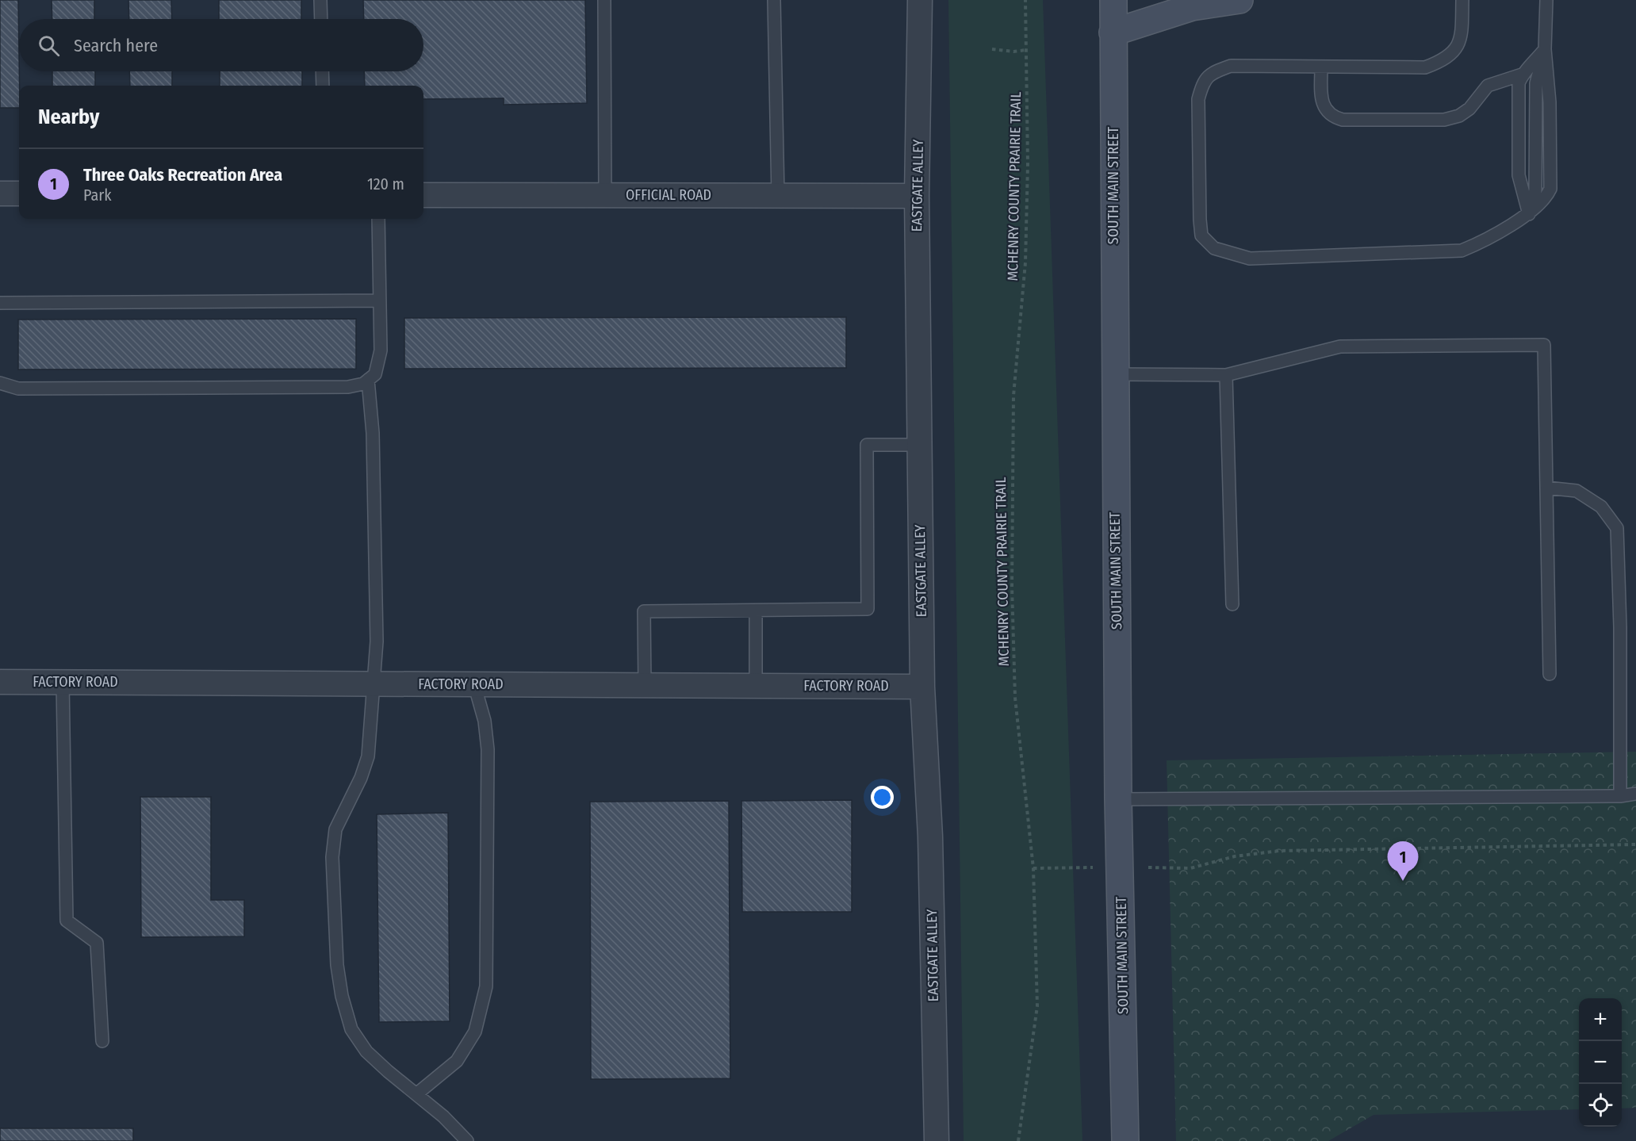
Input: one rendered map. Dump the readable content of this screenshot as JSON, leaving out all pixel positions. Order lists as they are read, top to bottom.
{
  "streets": {
    "street": [
      "EASTGATE ALLEY",
      "SOUTH MAIN STREET",
      "OFFICIAL ROAD",
      "FACTORY ROAD"
    ],
    "path": ["MCHENRY COUNTY PRAIRIE TRAIL"]
  },
  "crossings": [
    ["EASTGATE ALLEY", "OFFICIAL ROAD"],
    ["EASTGATE ALLEY", "FACTORY ROAD"]
  ],
  "page": {
    "search": "Search here",
    "heading": "Nearby",
    "list": [
      {
        "mark": "1",
        "name": "Three Oaks Recreation Area",
        "note": "Park",
        "value": "120 m"
      }
    ],
    "pins": "1",
    "map_buttons": ["+", "−"]
  }
}
